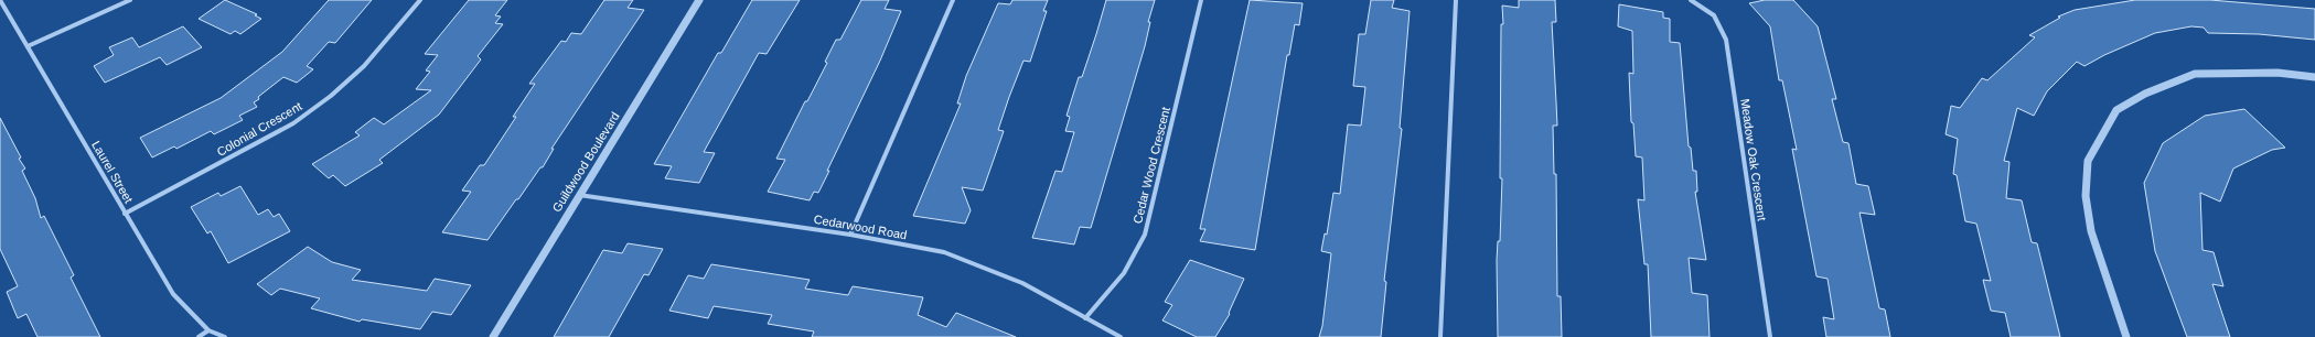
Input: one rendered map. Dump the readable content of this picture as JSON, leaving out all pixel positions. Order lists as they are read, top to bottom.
{
  "streets": {
    "street": [
      "Colonial Crescent",
      "Meadow Oak Crescent",
      "Guildwood Boulevard",
      "Cedar Wood Crescent",
      "Laurel Street",
      "Cedarwood Road"
    ]
  },
  "crossings": [
    ["Colonial Crescent", "Laurel Street"],
    ["Guildwood Boulevard", "Cedarwood Road"],
    ["Cedar Wood Crescent", "Cedarwood Road"]
  ]
}
